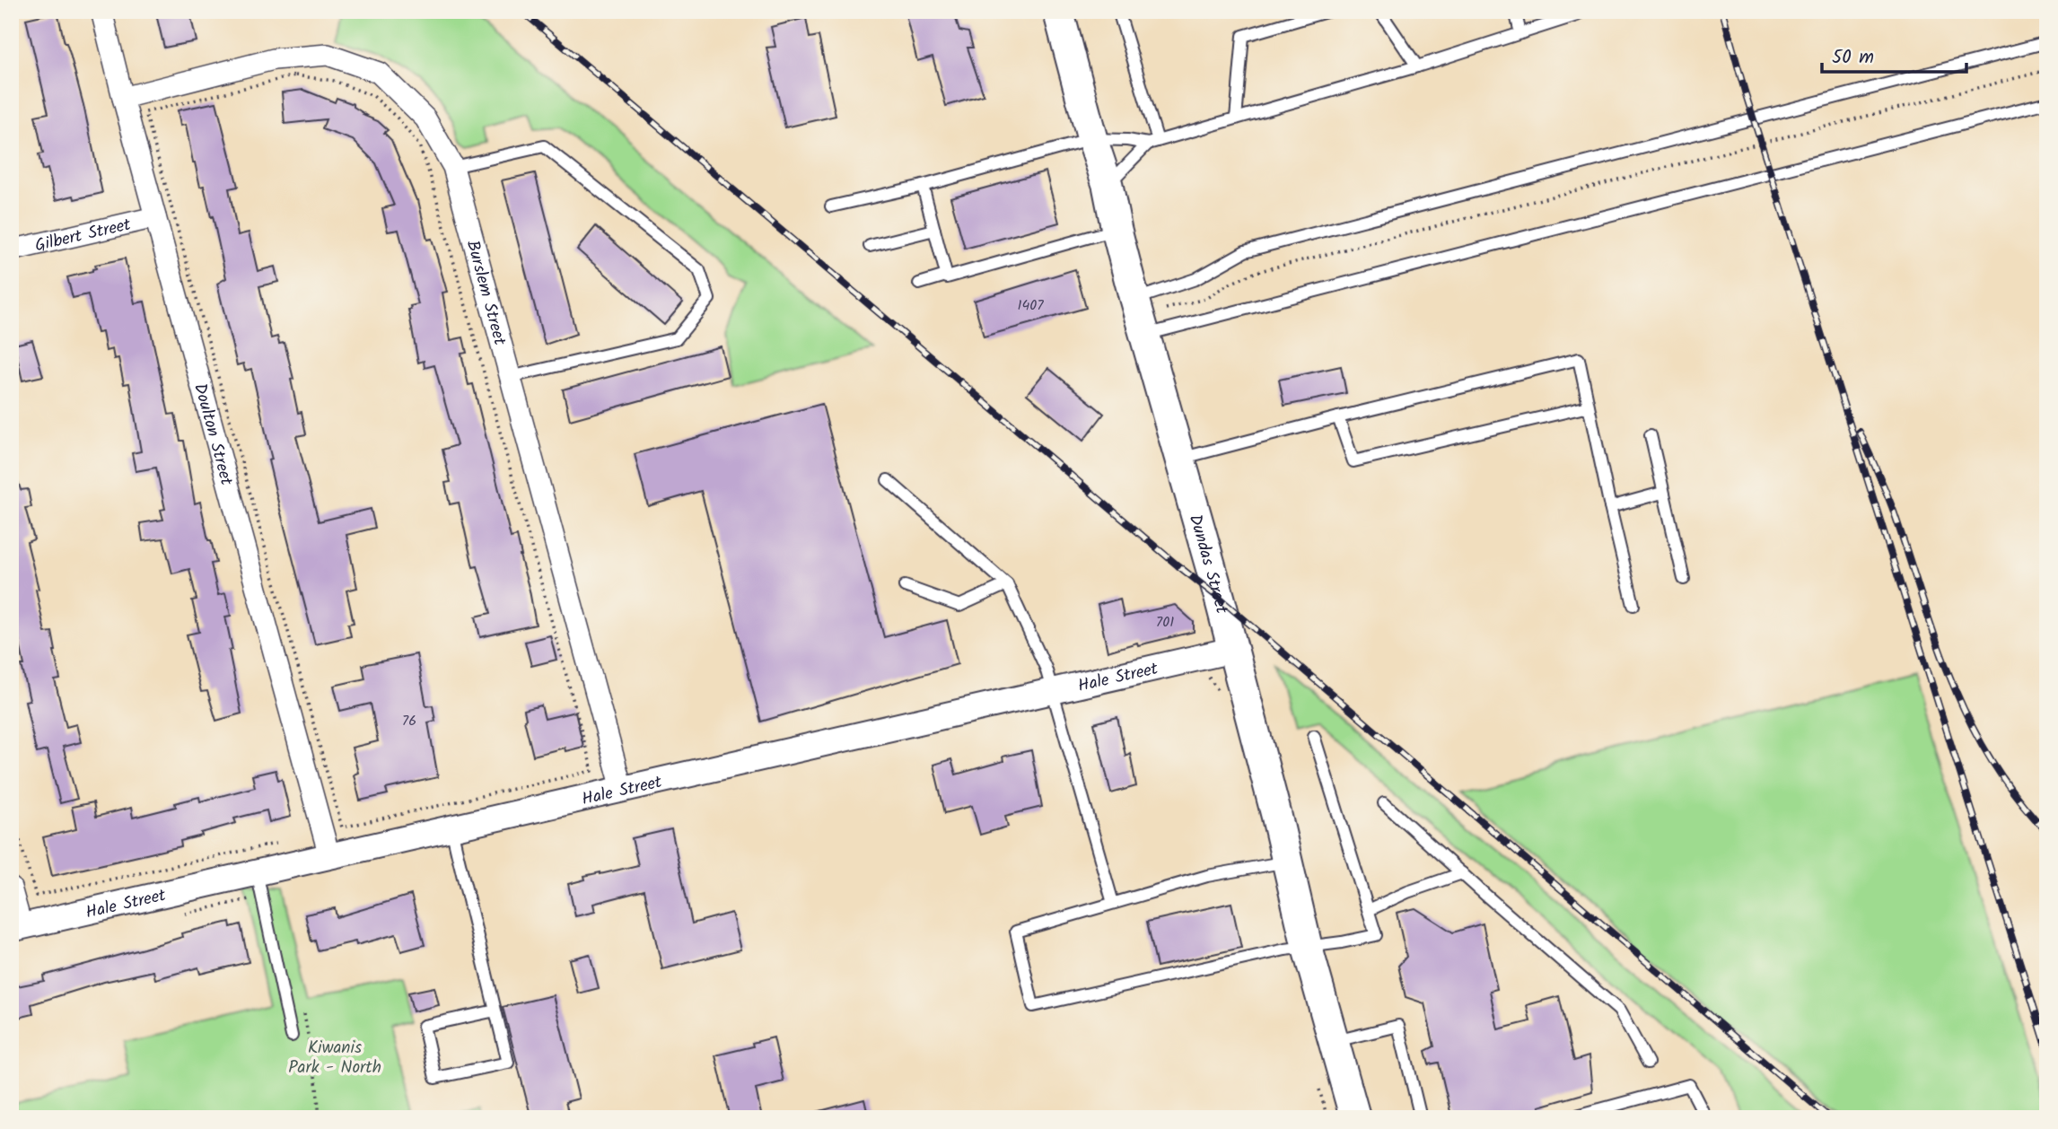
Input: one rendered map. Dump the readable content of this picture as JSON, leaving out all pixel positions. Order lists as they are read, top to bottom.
{
  "streets": {
    "main road": ["Dundas Street"],
    "street": [
      "Gilbert Street",
      "Burslem Street",
      "Doulton Street",
      "Hale Street"
    ]
  },
  "crossings": [
    ["Gilbert Street", "Doulton Street"],
    ["Burslem Street", "Doulton Street"],
    ["Burslem Street", "Hale Street"],
    ["Doulton Street", "Hale Street"],
    ["Dundas Street", "Hale Street"]
  ],
  "parks": ["Kiwanis Park - North"],
  "house_numbers": ["1407", "701", "76"],
  "scale_bar": "50 m"
}
